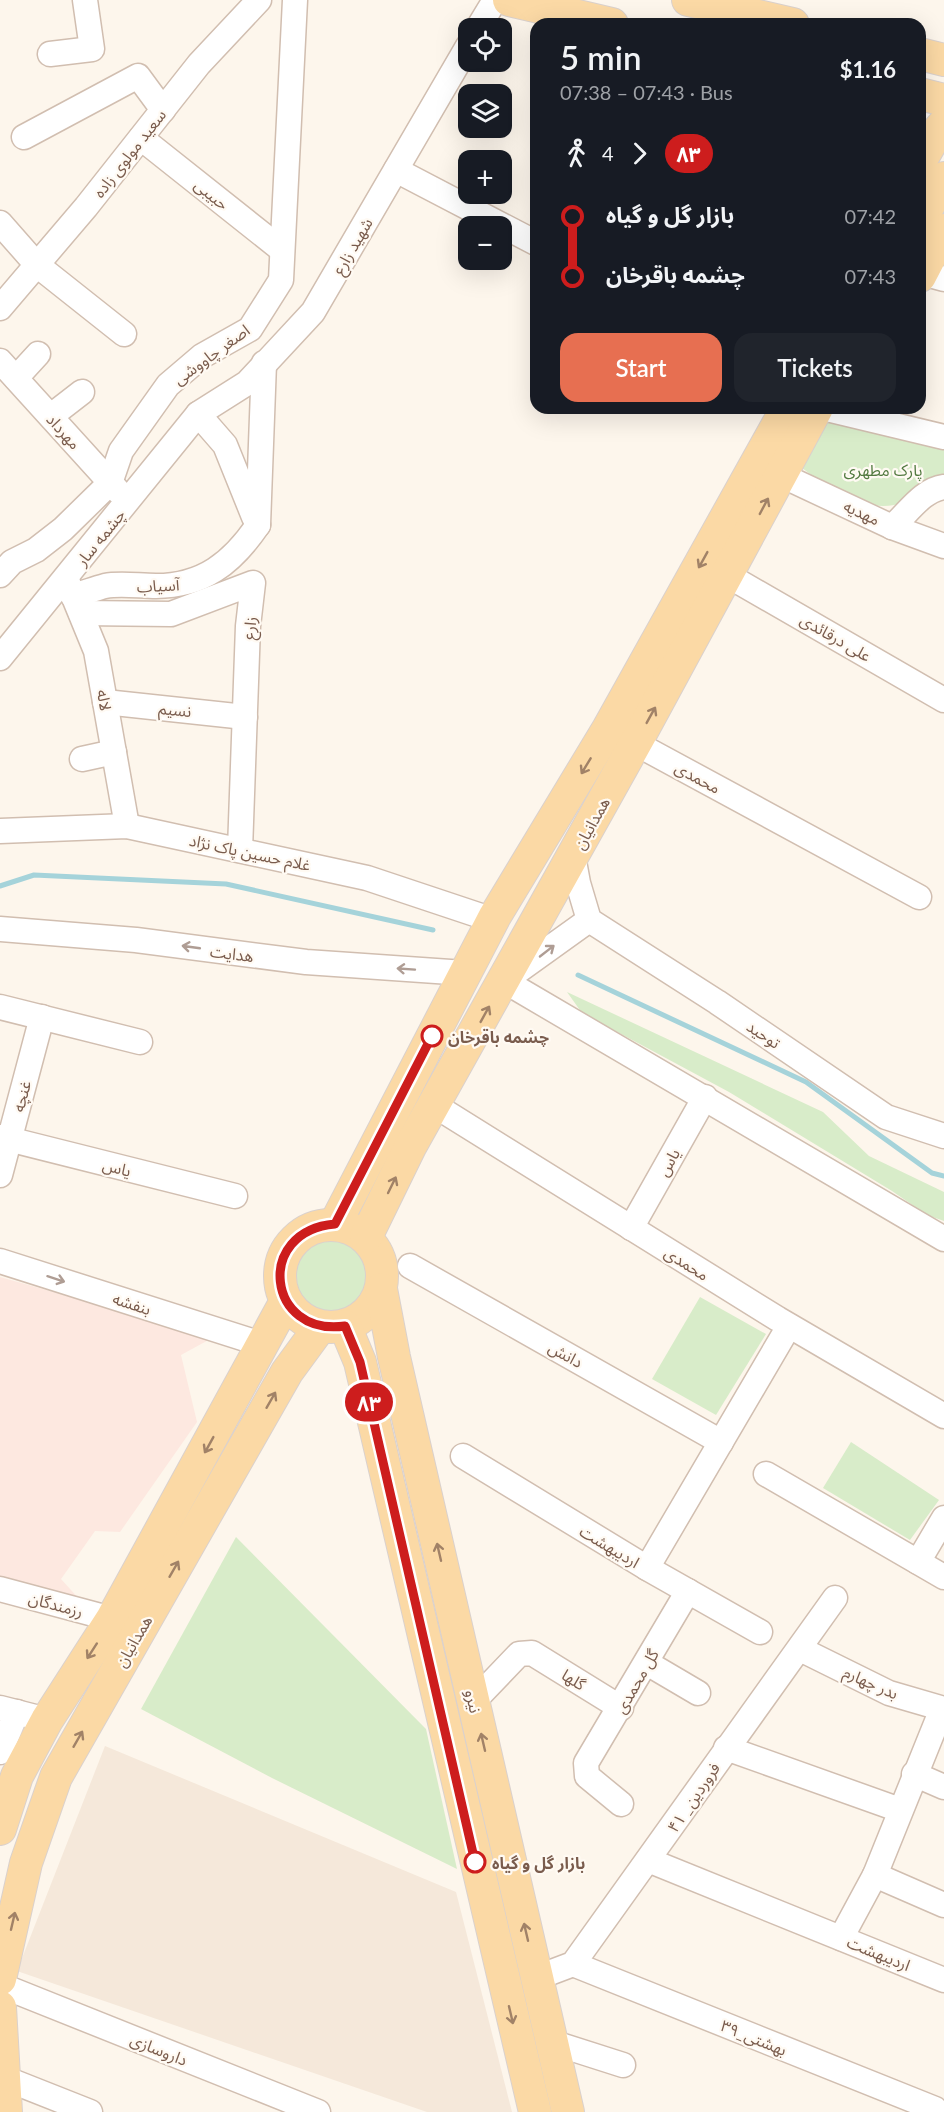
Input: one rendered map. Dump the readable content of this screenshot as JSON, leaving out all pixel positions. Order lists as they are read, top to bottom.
{
  "streets": {
    "main road": ["همدانیان", "نیرو"],
    "street": [
      "سعید مولوی زاده",
      "حبیبی",
      "شهید زارع",
      "اصغر چاووشی",
      "مهرداد",
      "مهدیه",
      "چشمه سار",
      "آسیاب",
      "زارع",
      "علی درقائدی",
      "لاله",
      "نسیم",
      "محمدی",
      "غلام حسین پاک نژاد",
      "هدایت",
      "توحید",
      "غنچه",
      "یاس",
      "بنفشه",
      "دانش",
      "اردیبهشت",
      "رزمندگان",
      "گلها",
      "گل محمدی",
      "بدر چهارم",
      "۴۱ _فروردین",
      "۳۹_بهشتی",
      "داروسازی"
    ]
  },
  "crossings": [
    ["سعید مولوی زاده", "حبیبی"],
    ["حبیبی", "اصغر چاووشی"],
    ["شهید زارع", "چشمه سار"],
    ["اصغر چاووشی", "مهرداد"],
    ["مهرداد", "چشمه سار"],
    ["مهدیه", "همدانیان"],
    ["چشمه سار", "آسیاب"],
    ["چشمه سار", "زارع"],
    ["چشمه سار", "لاله"],
    ["آسیاب", "زارع"],
    ["آسیاب", "لاله"],
    ["زارع", "لاله"],
    ["زارع", "نسیم"],
    ["زارع", "غلام حسین پاک نژاد"],
    ["علی درقائدی", "همدانیان"],
    ["لاله", "نسیم"],
    ["لاله", "غلام حسین پاک نژاد"],
    ["محمدی", "همدانیان"],
    ["محمدی", "یاس"],
    ["همدانیان", "غلام حسین پاک نژاد"],
    ["همدانیان", "هدایت"],
    ["همدانیان", "بنفشه"],
    ["همدانیان", "رزمندگان"],
    ["همدانیان", "نیرو"],
    ["غنچه", "یاس"],
    ["اردیبهشت", "گل محمدی"],
    ["اردیبهشت", "۴۱ _فروردین"],
    ["گلها", "گل محمدی"],
    ["گلها", "نیرو"],
    ["بدر چهارم", "۴۱ _فروردین"],
    ["۴۱ _فروردین", "۳۹_بهشتی"]
  ],
  "one_way": ["بنفشه"],
  "parks": ["پارک مطهری"],
  "places": ["چشمه باقرخان", "بازار گل و گیاه"],
  "lines": ["bus line ۸۳"],
  "page": {
    "on_map": "۸۳",
    "map_buttons": ["+", "−"],
    "heading": ["5 min", "07:38 – 07:43 · Bus", "$1.16"],
    "legs": ["4", "۸۳"],
    "list": [
      {
        "name": "بازار گل و گیاه",
        "value": "07:42"
      },
      {
        "name": "چشمه باقرخان",
        "value": "07:43"
      }
    ],
    "buttons": ["Start", "Tickets"]
  }
}
